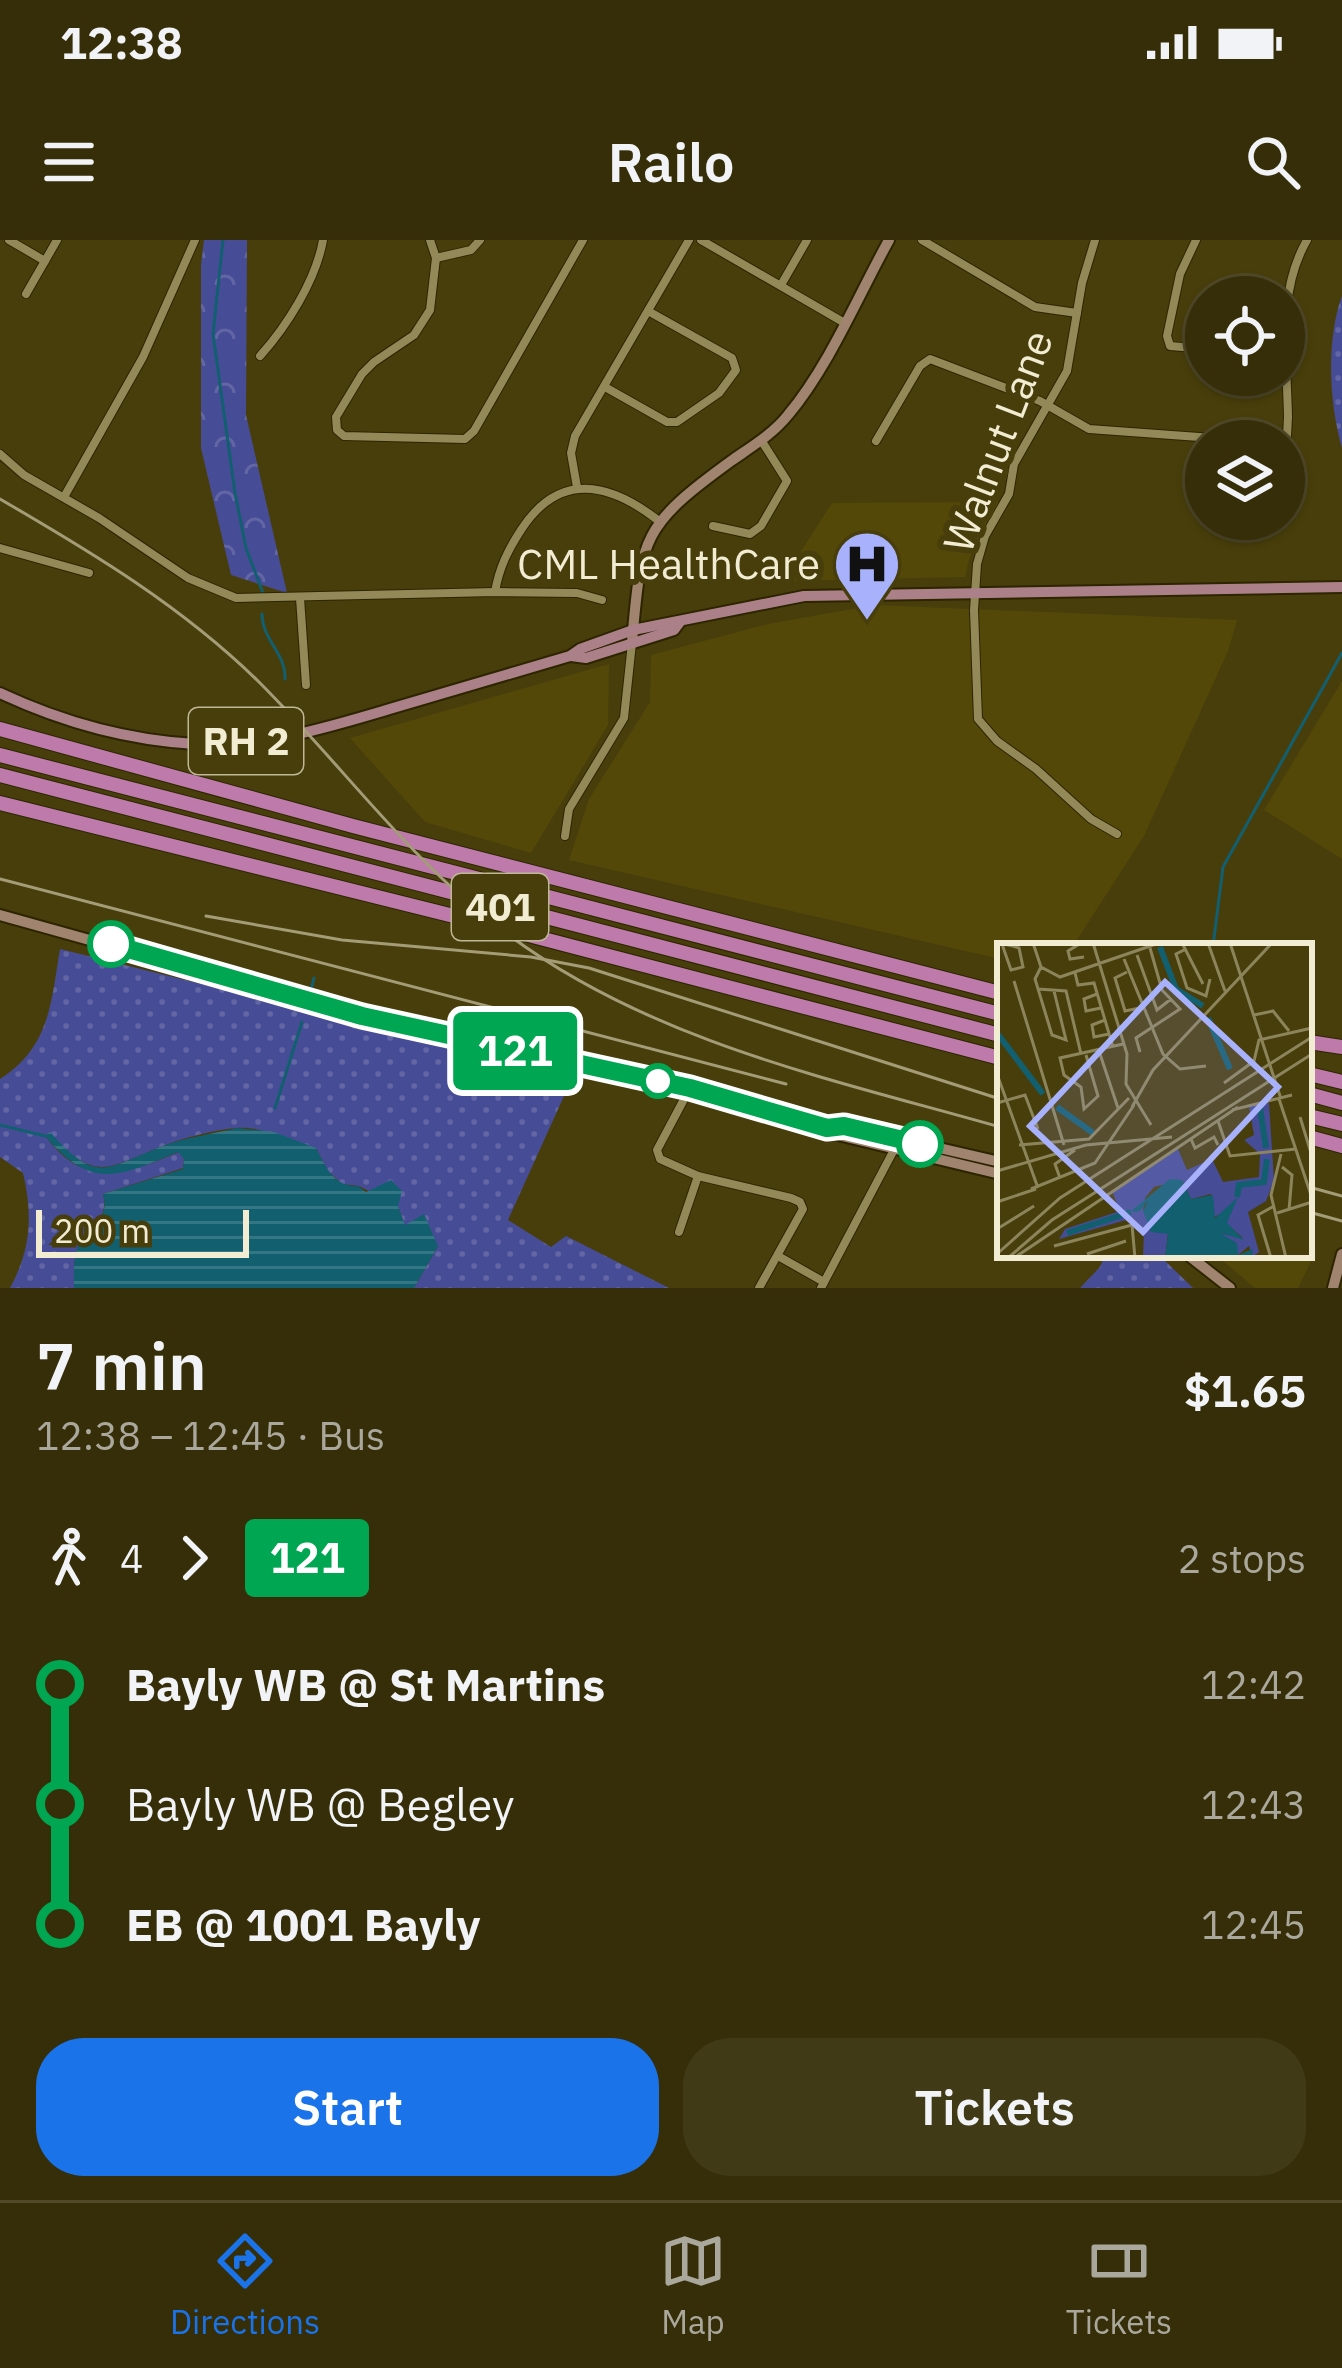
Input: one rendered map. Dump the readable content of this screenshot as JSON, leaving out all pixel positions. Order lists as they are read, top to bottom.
{
  "streets": {
    "highway": ["401"],
    "main road": ["RH 2"],
    "street": ["Walnut Lane"]
  },
  "crossings": [
    ["Walnut Lane", "RH 2"]
  ],
  "places": {
    "hospital": ["CML HealthCare"]
  },
  "lines": ["bus line 121"],
  "scale_bar": "200 m",
  "page": {
    "status": "12:38",
    "header": "Railo",
    "on_map": "121",
    "scale": "200 m",
    "heading": ["7 min", "12:38 – 12:45 · Bus", "$1.65"],
    "legs": ["4", "121", "2 stops"],
    "list": [
      {
        "name": "Bayly WB @ St Martins",
        "value": "12:42"
      },
      {
        "name": "Bayly WB @ Begley",
        "value": "12:43"
      },
      {
        "name": "EB @ 1001 Bayly",
        "value": "12:45"
      }
    ],
    "buttons": ["Start", "Tickets"],
    "tabs": ["Directions", "Map", "Tickets"]
  }
}
